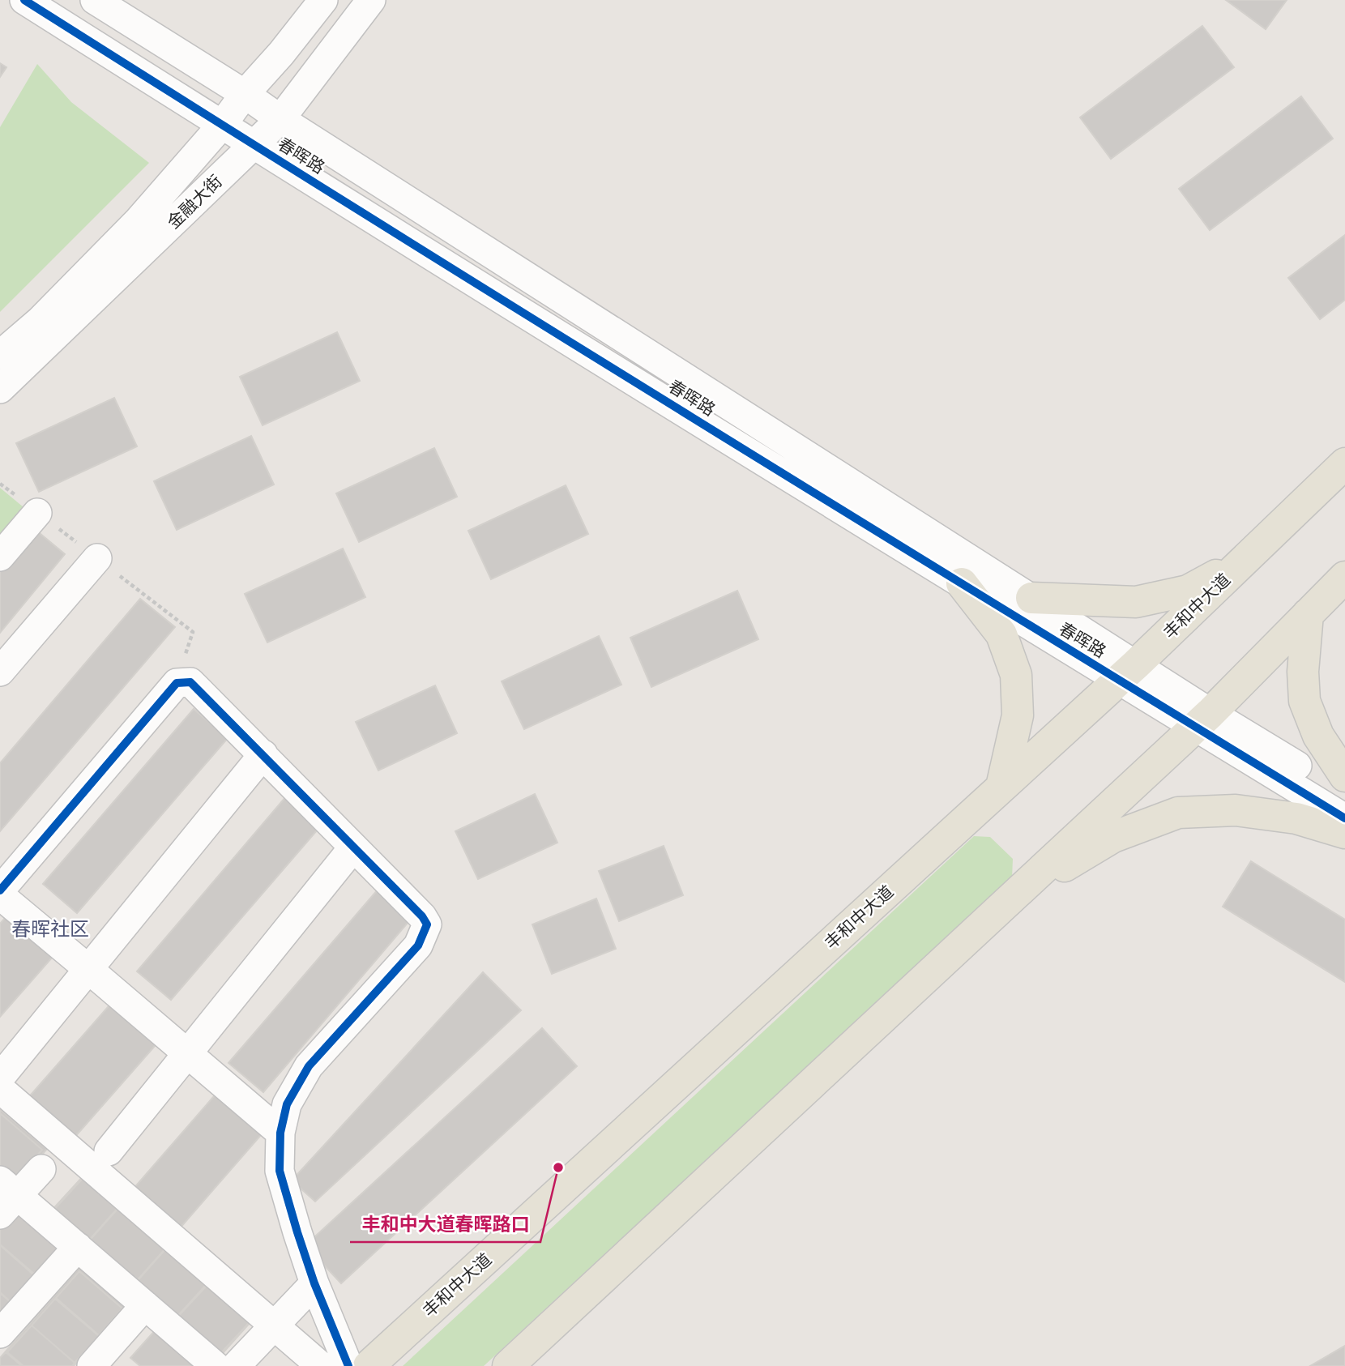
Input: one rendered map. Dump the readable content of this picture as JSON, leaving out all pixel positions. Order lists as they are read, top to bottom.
{
  "streets": {
    "main road": ["丰和中大道"],
    "street": ["春晖路", "金融大街"]
  },
  "crossings": [
    ["春晖路", "金融大街"],
    ["春晖路", "丰和中大道"]
  ],
  "districts": ["春晖社区"],
  "places": ["丰和中大道春晖路口"]
}
